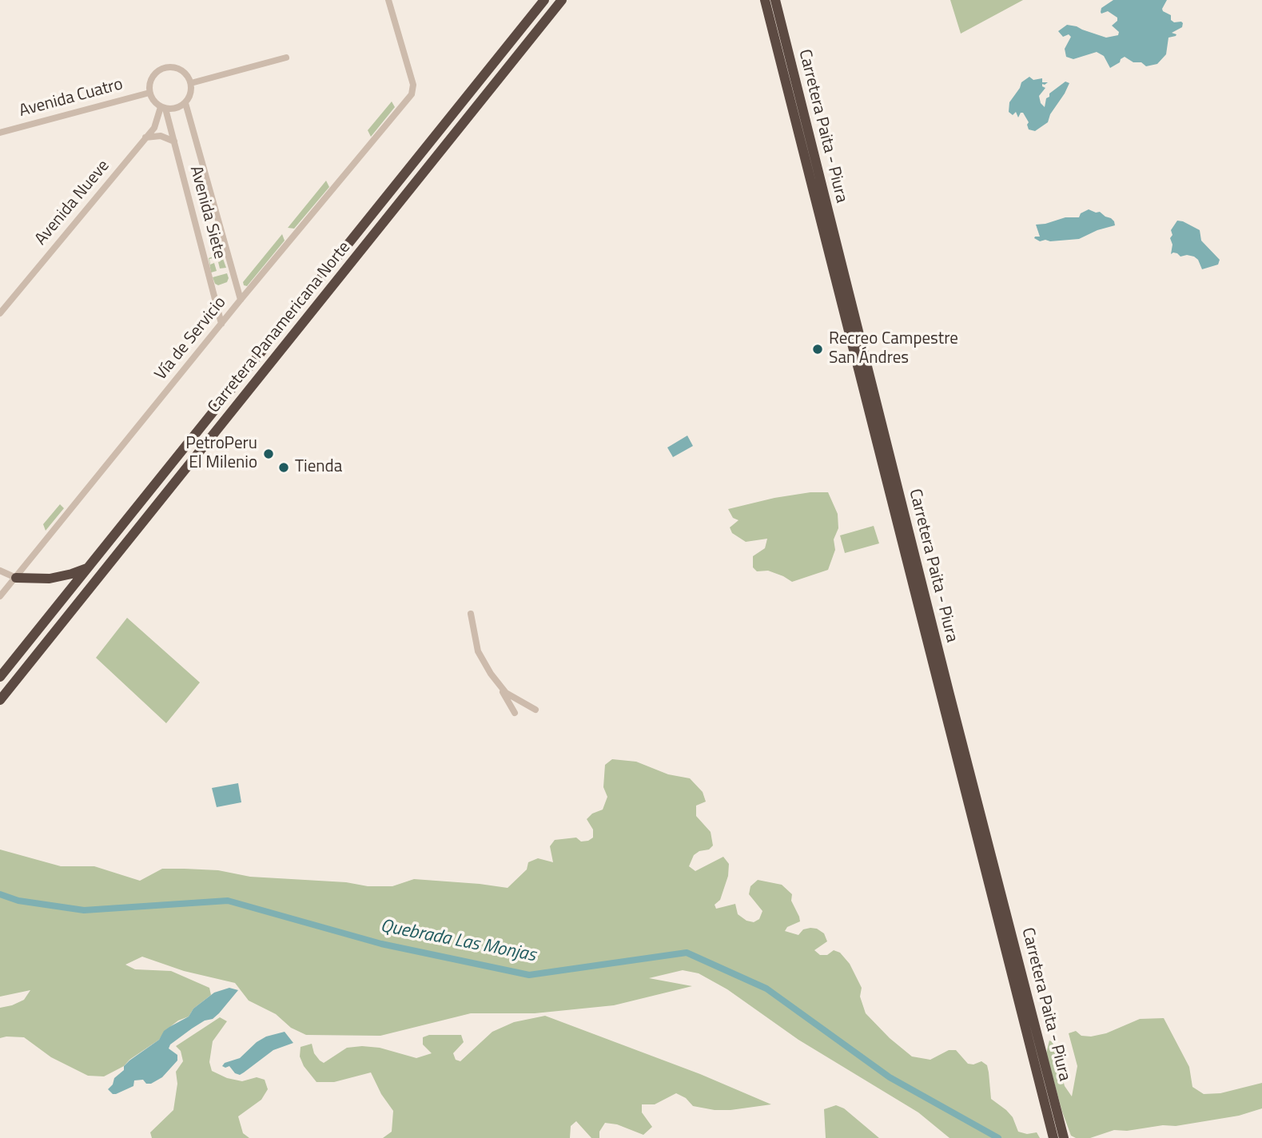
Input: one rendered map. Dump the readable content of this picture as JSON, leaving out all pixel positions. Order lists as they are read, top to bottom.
{
  "streets": {
    "highway": ["Carretera Paita - Piura", "Carretera Panamericana Norte"],
    "street": [
      "Avenida Cuatro",
      "Avenida Nueve",
      "Avenida Siete",
      "Vía de Servicio"
    ]
  },
  "crossings": [
    ["Avenida Cuatro", "Avenida Nueve"],
    ["Avenida Cuatro", "Avenida Siete"],
    ["Avenida Nueve", "Avenida Siete"],
    ["Avenida Siete", "Vía de Servicio"]
  ],
  "water": ["Quebrada Las Monjas"],
  "places": ["Recreo Campestre San Ándres", "PetroPeru El Milenio", "Tienda"]
}
